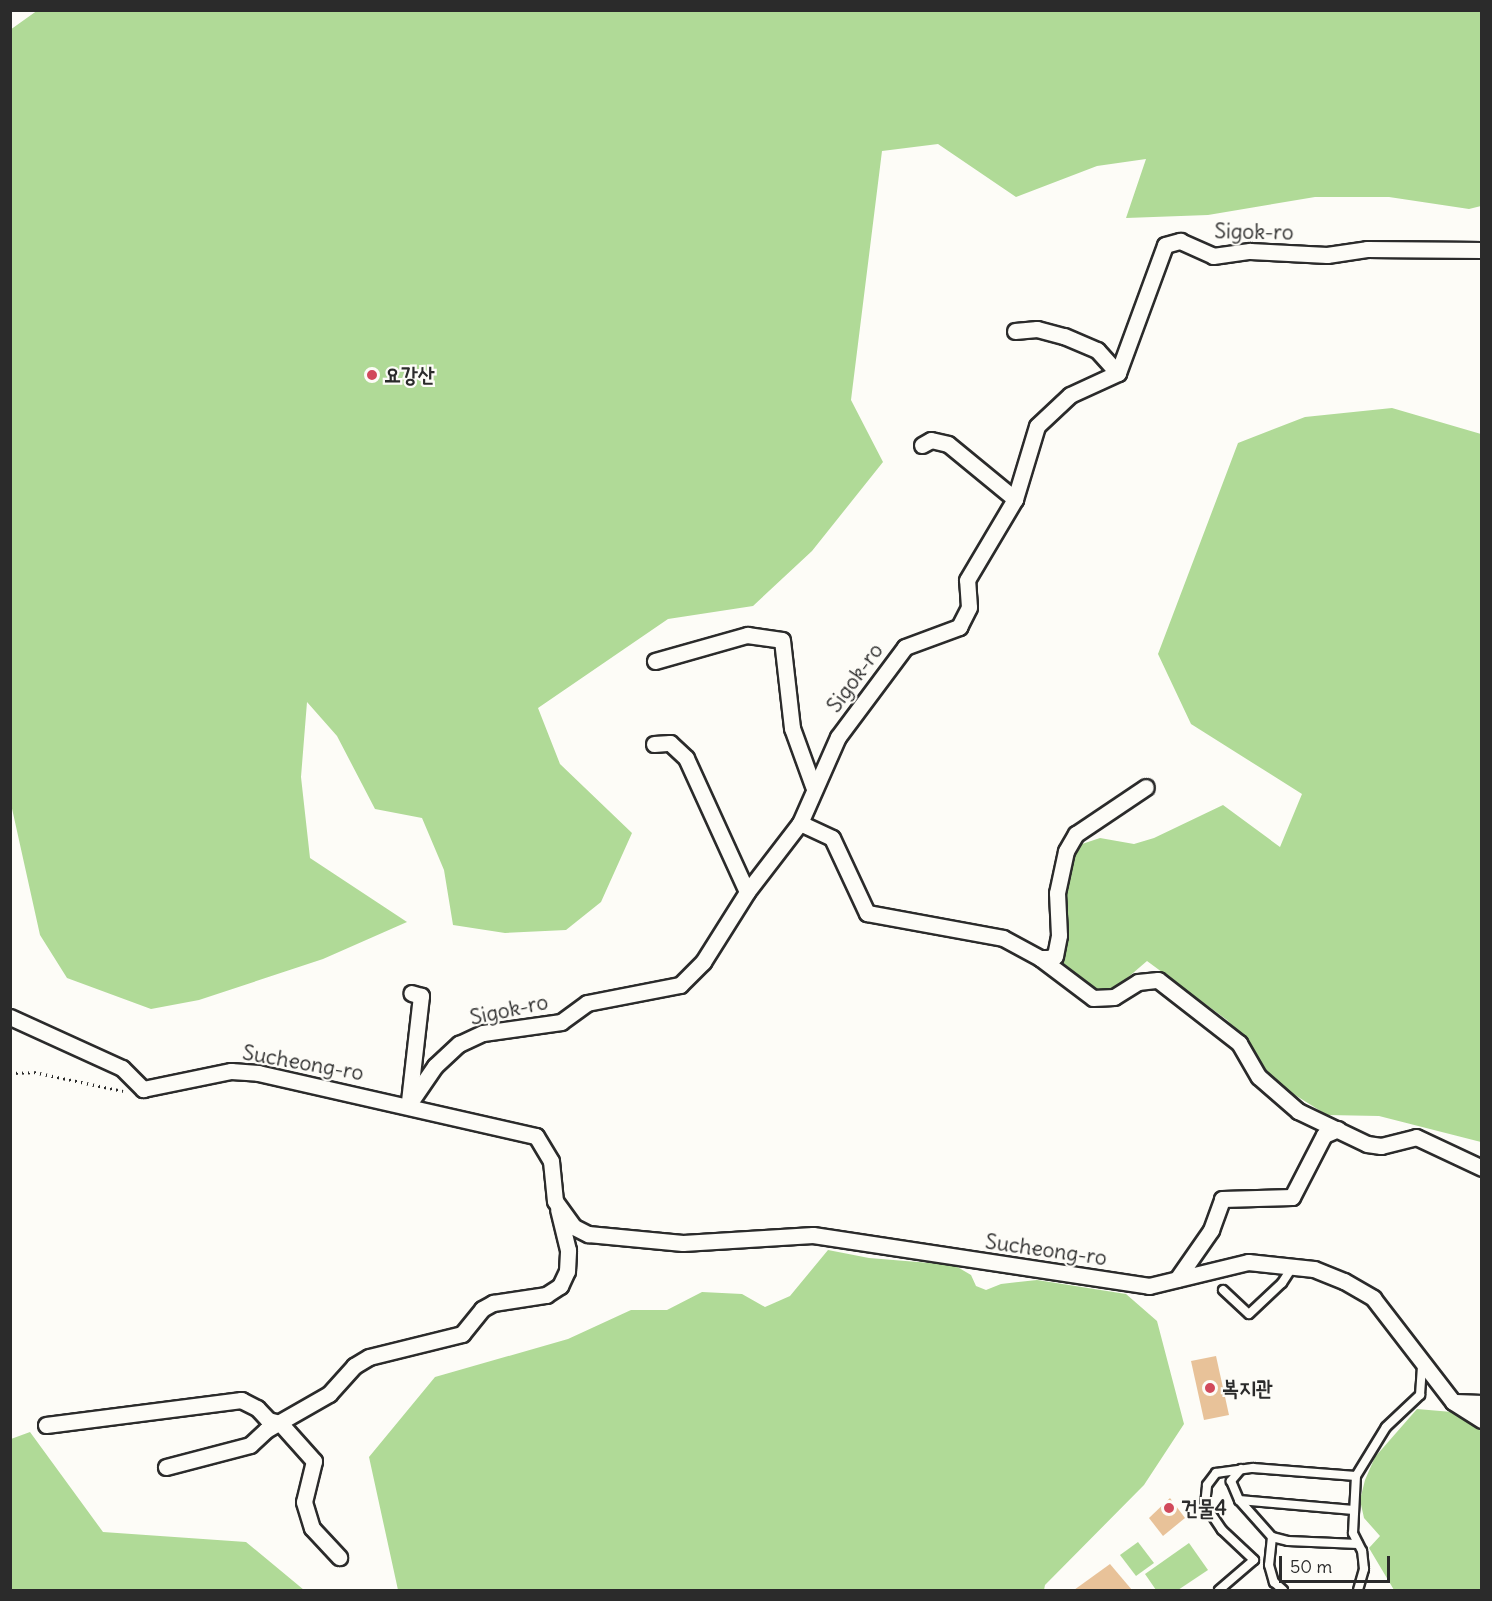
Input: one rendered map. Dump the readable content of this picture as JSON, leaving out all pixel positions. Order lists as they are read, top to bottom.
{
  "streets": {
    "street": ["Sigok-ro", "Sucheong-ro"]
  },
  "crossings": [
    ["Sigok-ro", "Sucheong-ro"]
  ],
  "places": ["요강산", "복지관", "건물4"],
  "scale_bar": "50 m"
}
